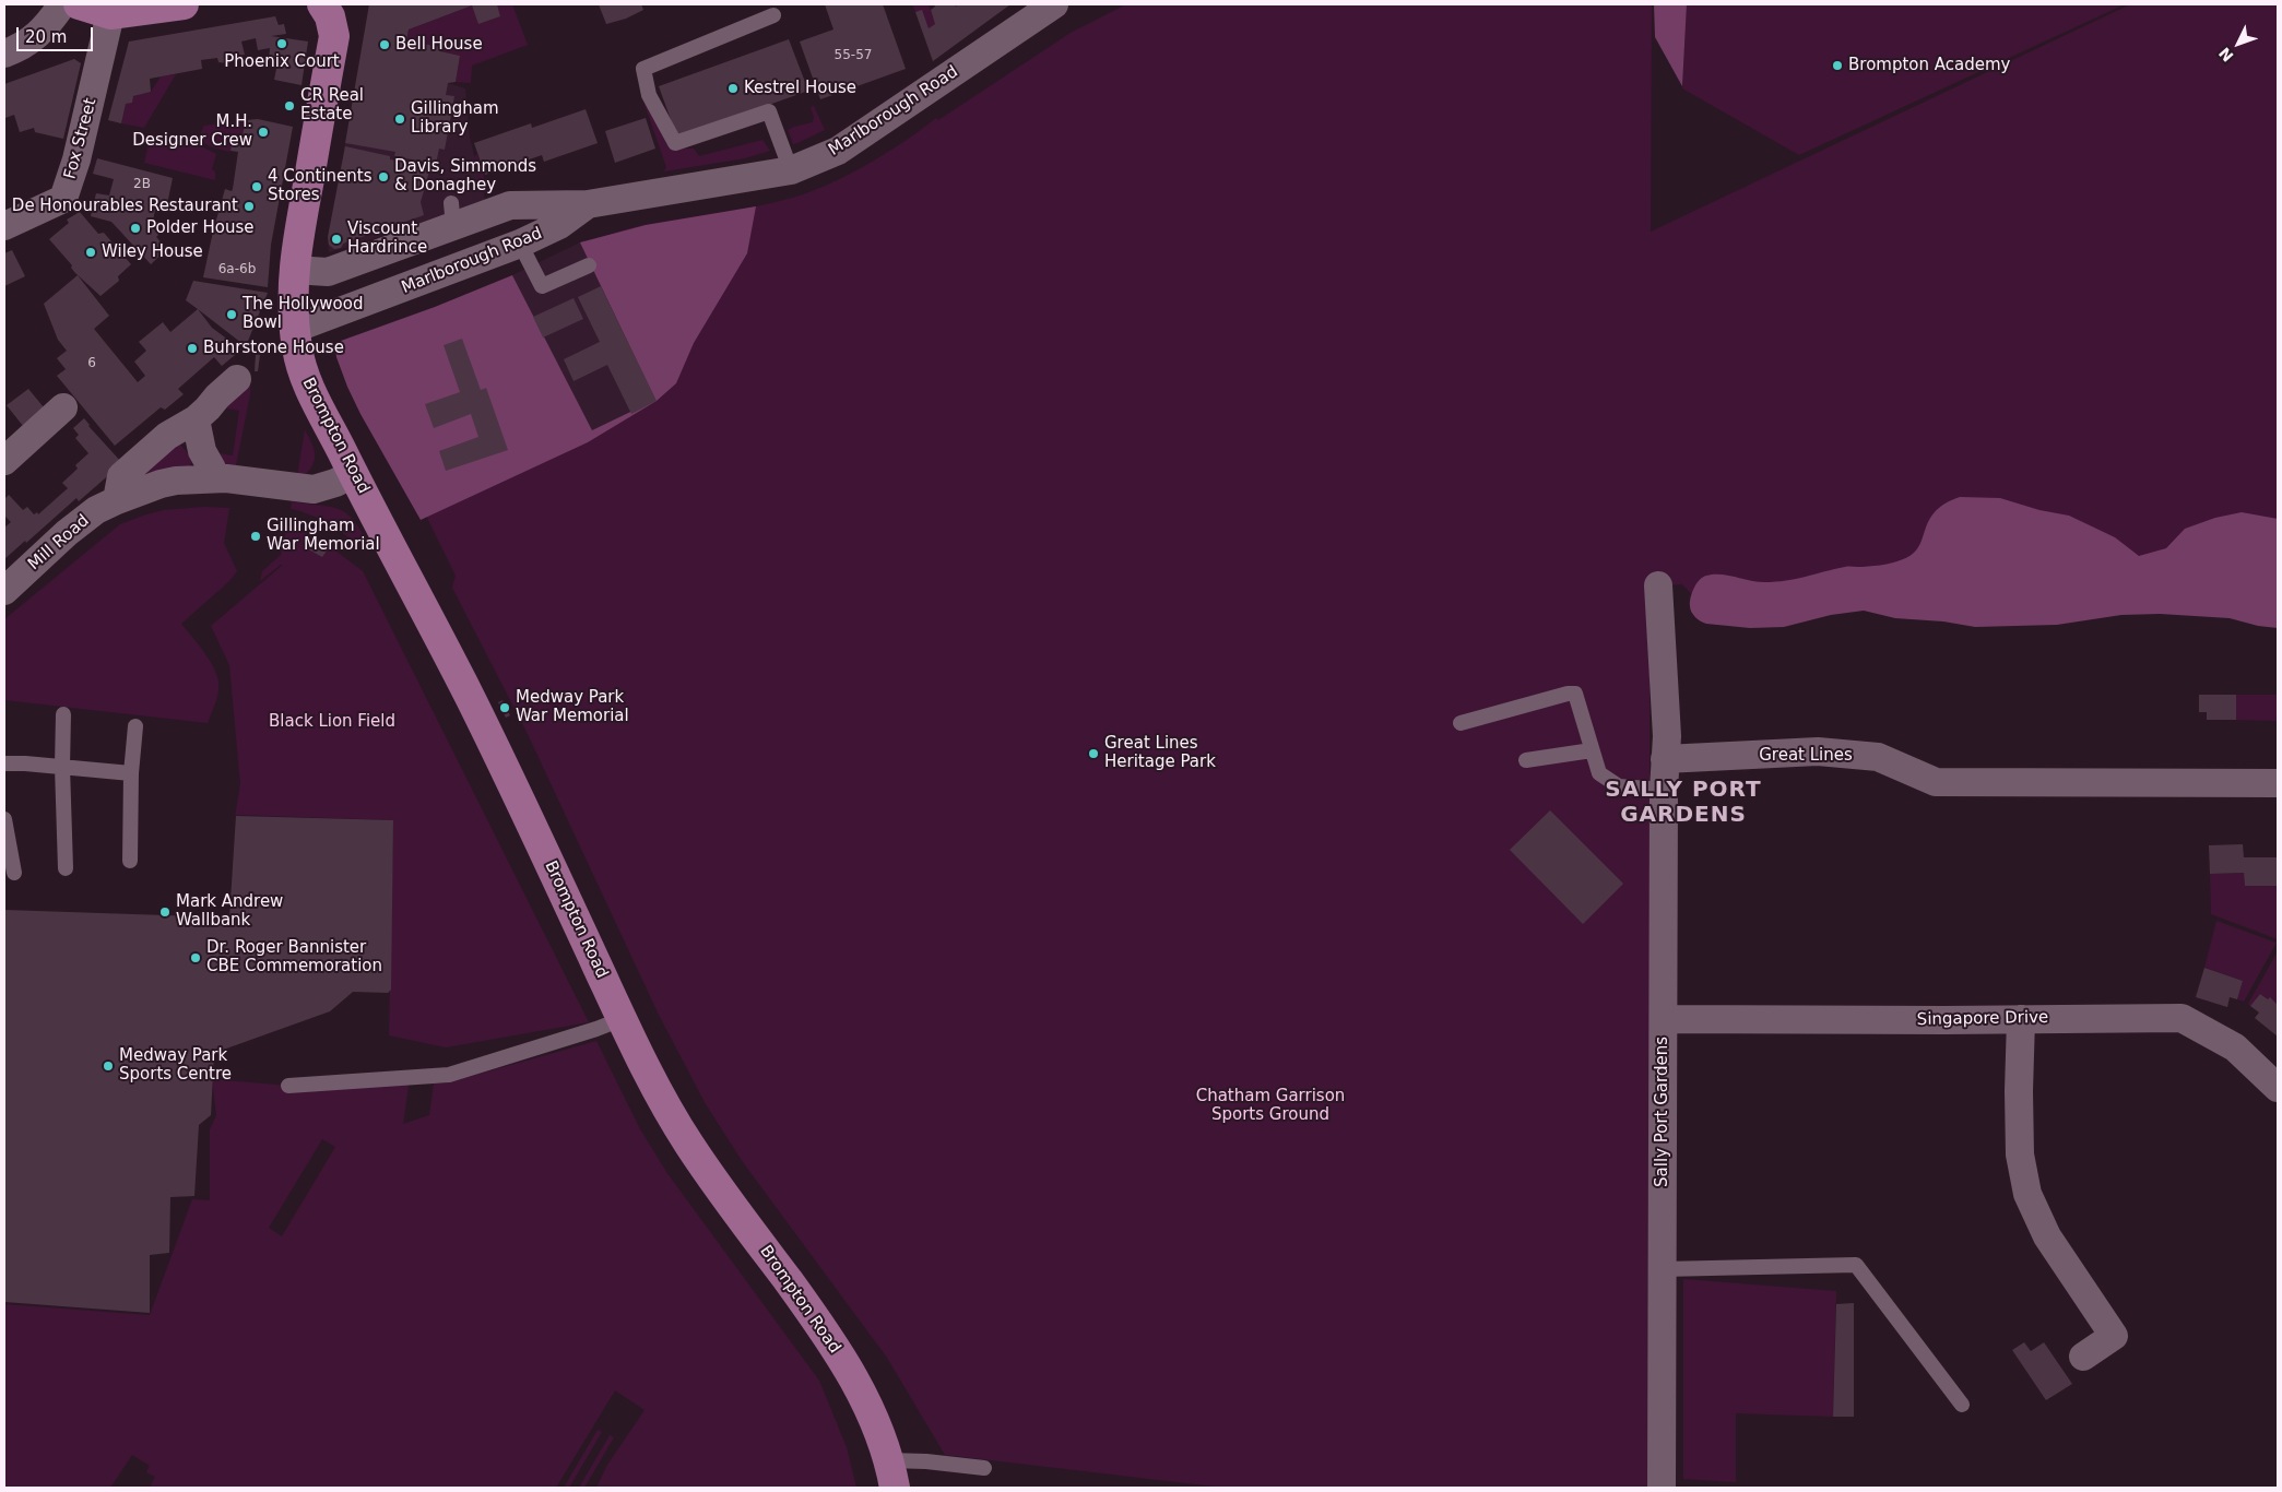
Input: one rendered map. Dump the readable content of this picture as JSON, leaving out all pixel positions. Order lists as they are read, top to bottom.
{
  "streets": {
    "main road": ["Brompton Road"],
    "street": [
      "Marlborough Road",
      "Fox Street",
      "Mill Road",
      "Great Lines",
      "Singapore Drive",
      "Sally Port Gardens"
    ]
  },
  "crossings": [
    ["Marlborough Road", "Brompton Road"],
    ["Brompton Road", "Mill Road"],
    ["Great Lines", "Sally Port Gardens"],
    ["Singapore Drive", "Sally Port Gardens"]
  ],
  "districts": ["SALLY PORT GARDENS"],
  "parks": ["Black Lion Field", "Chatham Garrison Sports Ground"],
  "places": [
    "Phoenix Court",
    "Bell House",
    "Brompton Academy",
    "Kestrel House",
    "CR Real Estate",
    "Gillingham Library",
    "M.H. Designer Crew",
    "Davis, Simmonds & Donaghey",
    "4 Continents Stores",
    "De Honourables Restaurant",
    "Polder House",
    "Viscount Hardrince",
    "Wiley House",
    "The Hollywood Bowl",
    "Buhrstone House",
    "Gillingham War Memorial",
    "Medway Park War Memorial",
    "Great Lines Heritage Park",
    "Mark Andrew Wallbank",
    "Dr. Roger Bannister CBE Commemoration",
    "Medway Park Sports Centre"
  ],
  "house_numbers": [
    "55-57",
    "2B",
    "6a-6b",
    "6"
  ],
  "scale_bar": "20 m",
  "north": "bottom left"
}
